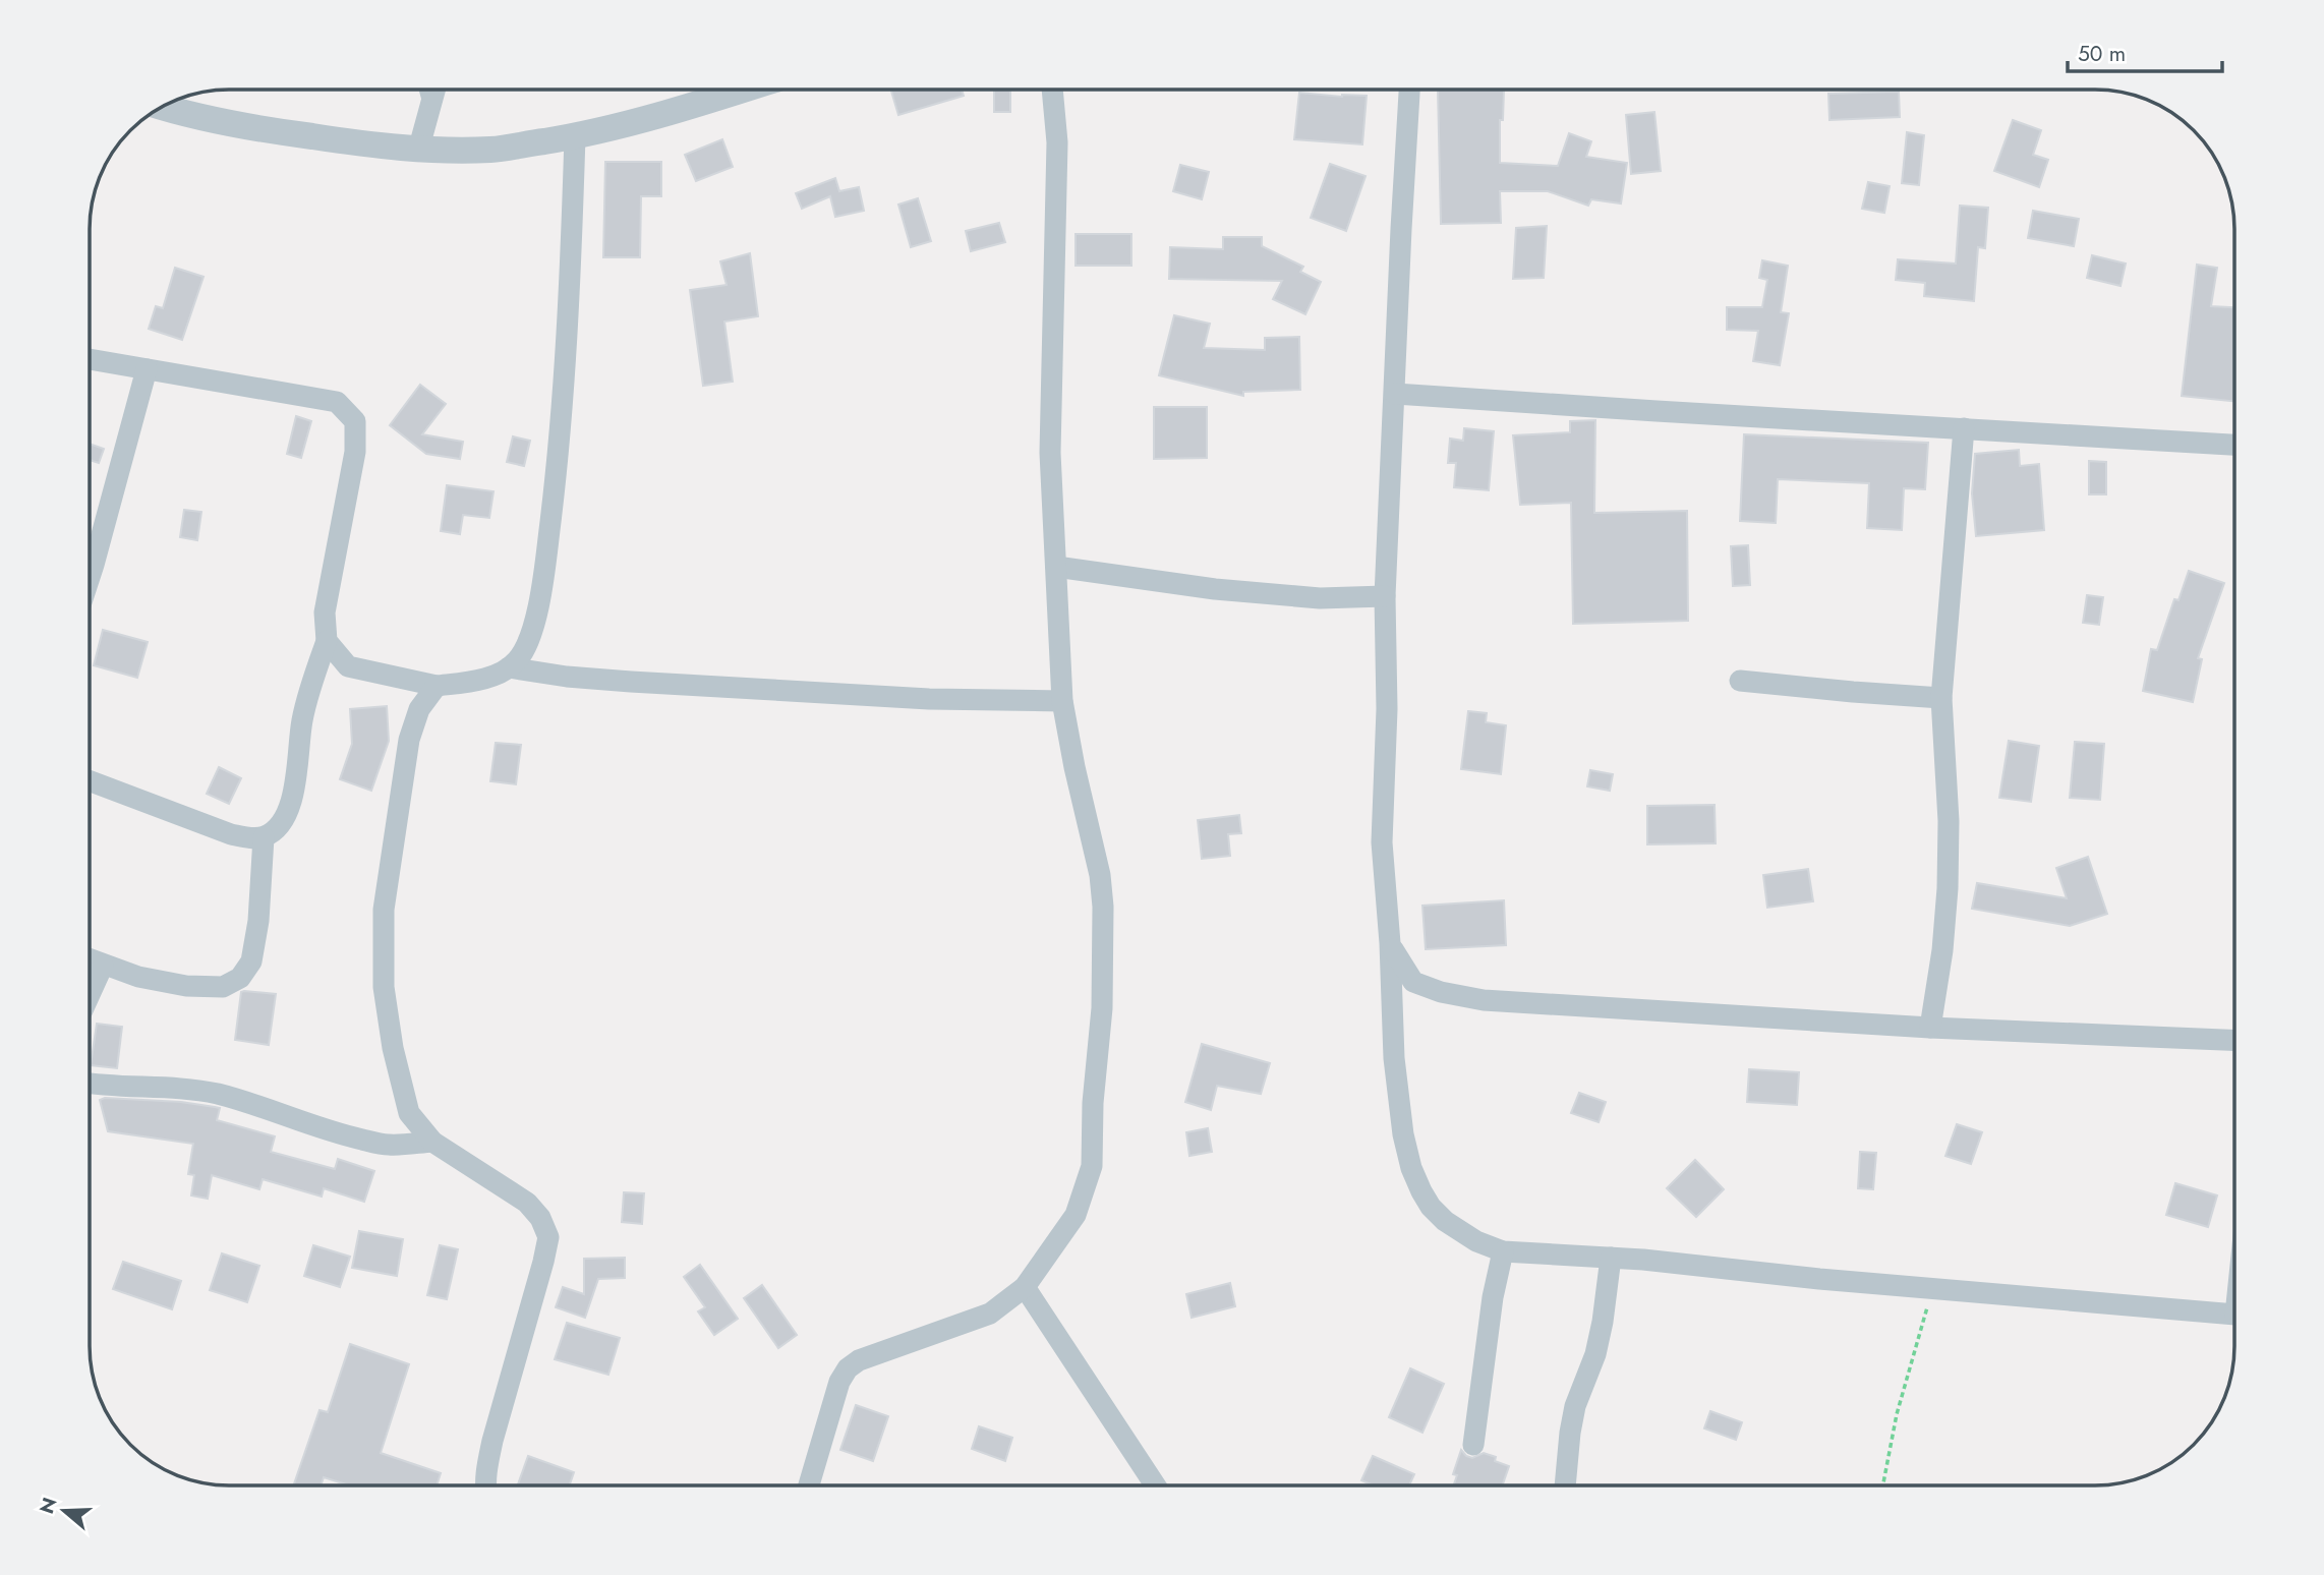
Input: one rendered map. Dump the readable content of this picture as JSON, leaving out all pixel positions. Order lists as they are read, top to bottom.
{
  "scale_bar": "50 m",
  "north": "left"
}
